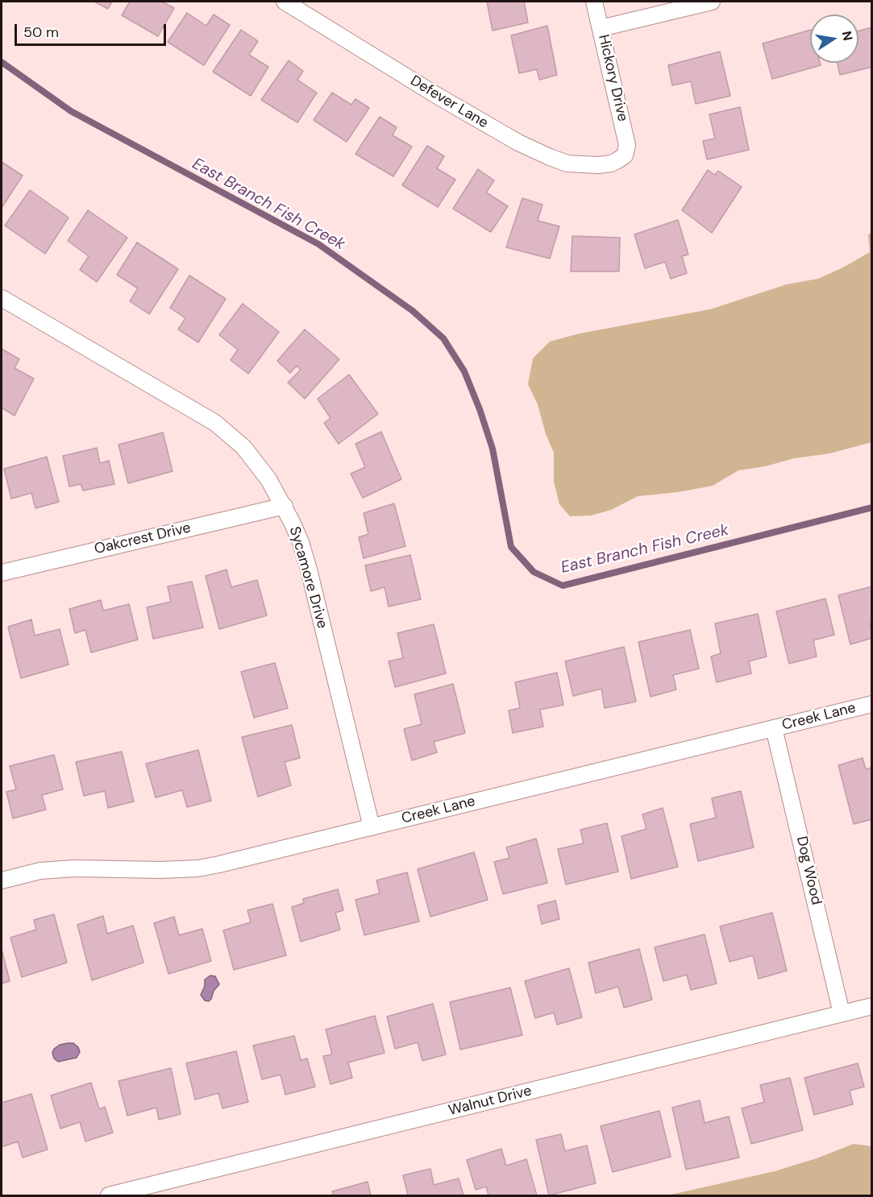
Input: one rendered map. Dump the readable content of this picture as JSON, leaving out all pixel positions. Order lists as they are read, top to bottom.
{
  "streets": {
    "street": [
      "Hickory Drive",
      "Defever Lane",
      "Oakcrest Drive",
      "Sycamore Drive",
      "Creek Lane",
      "Dog Wood",
      "Walnut Drive"
    ]
  },
  "crossings": [
    ["Hickory Drive", "Defever Lane"],
    ["Oakcrest Drive", "Sycamore Drive"],
    ["Sycamore Drive", "Creek Lane"],
    ["Creek Lane", "Dog Wood"],
    ["Dog Wood", "Walnut Drive"]
  ],
  "water": ["East Branch Fish Creek"],
  "scale_bar": "50 m",
  "north": "right"
}
